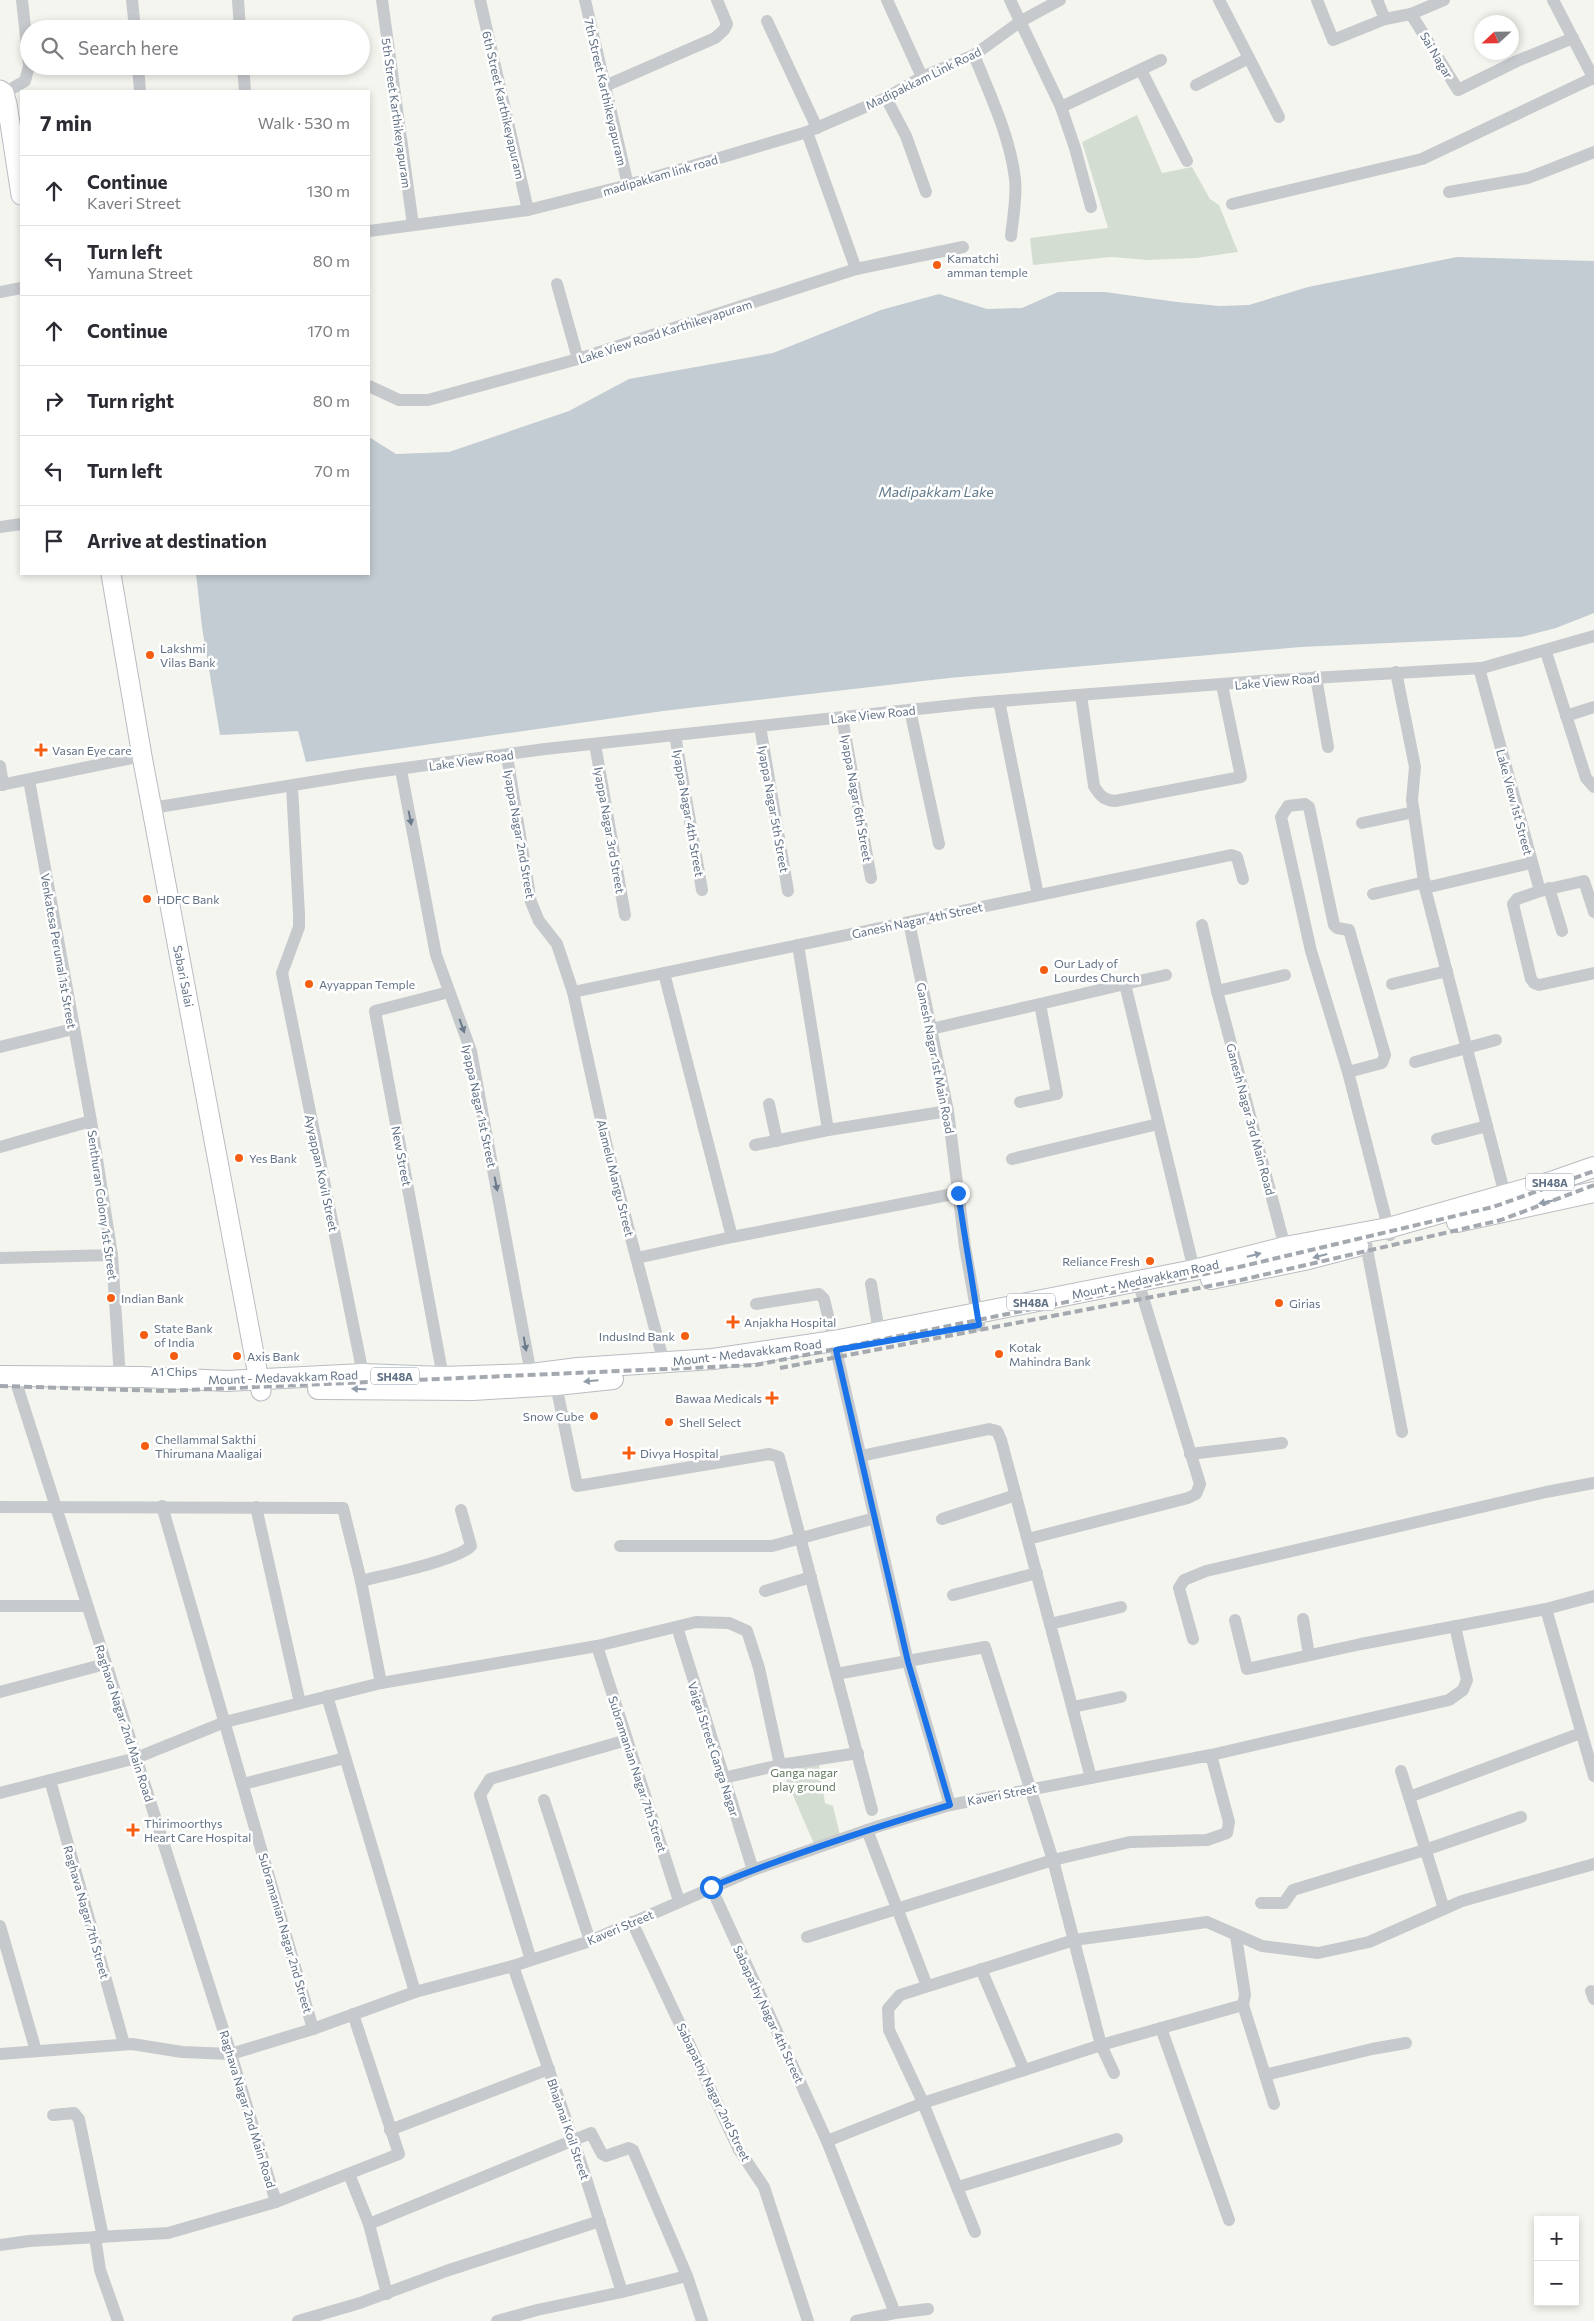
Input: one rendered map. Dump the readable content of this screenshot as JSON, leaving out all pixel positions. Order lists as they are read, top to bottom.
{
  "streets": {
    "main road": ["Sabari Salai", "SH48A", "Mount - Medavakkam Road"],
    "street": [
      "Sai Nagar",
      "Madipakkam Link Road",
      "7th Street Karthikeyapuram",
      "6th Street Karthikeyapuram",
      "5th Street Karthikeyapuram",
      "madipakkam link road",
      "Lake View Road Karthikeyapuram",
      "Lake View Road",
      "Iyappa Nagar 6th Street",
      "Lake View 1st Street",
      "Iyappa Nagar 5th Street",
      "Iyappa Nagar 4th Street",
      "Iyappa Nagar 3rd Street",
      "Iyappa Nagar 2nd Street",
      "Ganesh Nagar 4th Street",
      "Venkatesa Perumal 1st Street",
      "Ganesh Nagar 1st Main Road",
      "Iyappa Nagar 1st Street",
      "Ganesh Nagar 3rd Main Road",
      "New Street",
      "Ayyappan Kovil Street",
      "Alamelu Mangu Street",
      "Senthuran Colony 1st Street",
      "Raghava Nagar 2nd Main Road",
      "Vaigai Street Ganga Nagar",
      "Subramanian Nagar 7th Street",
      "Kaveri Street",
      "Raghava Nagar 7th Street",
      "Subramanian Nagar 2nd Street",
      "Sabapathy Nagar 4th Street",
      "Sabapathy Nagar 2nd Street",
      "Bhajanai Koil Street"
    ]
  },
  "crossings": [
    ["Madipakkam Link Road", "madipakkam link road"],
    ["7th Street Karthikeyapuram", "madipakkam link road"],
    ["6th Street Karthikeyapuram", "madipakkam link road"],
    ["5th Street Karthikeyapuram", "madipakkam link road"],
    ["Lake View Road", "Iyappa Nagar 6th Street"],
    ["Lake View Road", "Lake View 1st Street"],
    ["Lake View Road", "Iyappa Nagar 5th Street"],
    ["Lake View Road", "Iyappa Nagar 4th Street"],
    ["Lake View Road", "Iyappa Nagar 3rd Street"],
    ["Lake View Road", "Iyappa Nagar 2nd Street"],
    ["Lake View Road", "Sabari Salai"],
    ["Lake View Road", "Iyappa Nagar 1st Street"],
    ["Lake View Road", "Ayyappan Kovil Street"],
    ["Iyappa Nagar 2nd Street", "Ganesh Nagar 4th Street"],
    ["Iyappa Nagar 2nd Street", "Alamelu Mangu Street"],
    ["Ganesh Nagar 4th Street", "Ganesh Nagar 1st Main Road"],
    ["Ganesh Nagar 4th Street", "Alamelu Mangu Street"],
    ["Venkatesa Perumal 1st Street", "Senthuran Colony 1st Street"],
    ["Sabari Salai", "Mount - Medavakkam Road"],
    ["Ganesh Nagar 1st Main Road", "Mount - Medavakkam Road"],
    ["Iyappa Nagar 1st Street", "New Street"],
    ["Iyappa Nagar 1st Street", "Mount - Medavakkam Road"],
    ["Ganesh Nagar 3rd Main Road", "Mount - Medavakkam Road"],
    ["New Street", "Mount - Medavakkam Road"],
    ["Ayyappan Kovil Street", "Mount - Medavakkam Road"],
    ["Alamelu Mangu Street", "Mount - Medavakkam Road"],
    ["Senthuran Colony 1st Street", "Mount - Medavakkam Road"],
    ["Mount - Medavakkam Road", "Raghava Nagar 2nd Main Road"],
    ["Raghava Nagar 2nd Main Road", "Kaveri Street"],
    ["Vaigai Street Ganga Nagar", "Kaveri Street"],
    ["Subramanian Nagar 7th Street", "Kaveri Street"],
    ["Kaveri Street", "Raghava Nagar 7th Street"],
    ["Kaveri Street", "Subramanian Nagar 2nd Street"],
    ["Kaveri Street", "Sabapathy Nagar 4th Street"],
    ["Kaveri Street", "Sabapathy Nagar 2nd Street"],
    ["Kaveri Street", "Bhajanai Koil Street"]
  ],
  "one_way": ["Iyappa Nagar 1st Street"],
  "water": ["Madipakkam Lake"],
  "parks": ["Ganga nagar play ground"],
  "places": {
    "other": [
      "Kamatchi amman temple",
      "Lakshmi Vilas Bank",
      "HDFC Bank",
      "Our Lady of Lourdes Church",
      "Ayyappan Temple",
      "Yes Bank",
      "Reliance Fresh",
      "Indian Bank",
      "Girias",
      "State Bank of India",
      "IndusInd Bank",
      "Kotak Mahindra Bank",
      "A1 Chips",
      "Axis Bank",
      "Snow Cube",
      "Shell Select",
      "Chellammal Sakthi Thirumana Maaligai"
    ],
    "health": [
      "Vasan Eye care",
      "Anjakha Hospital",
      "Bawaa Medicals",
      "Divya Hospital",
      "Thirimoorthys Heart Care Hospital"
    ]
  },
  "north": "left",
  "page": {
    "search": "Search here",
    "heading": ["7 min", "Walk · 530 m"],
    "list": [
      ["Continue", "Kaveri Street", "130 m"],
      ["Turn left", "Yamuna Street", "80 m"],
      ["Continue", "170 m"],
      ["Turn right", "80 m"],
      ["Turn left", "70 m"],
      "Arrive at destination"
    ],
    "map_buttons": ["+", "−"]
  }
}
